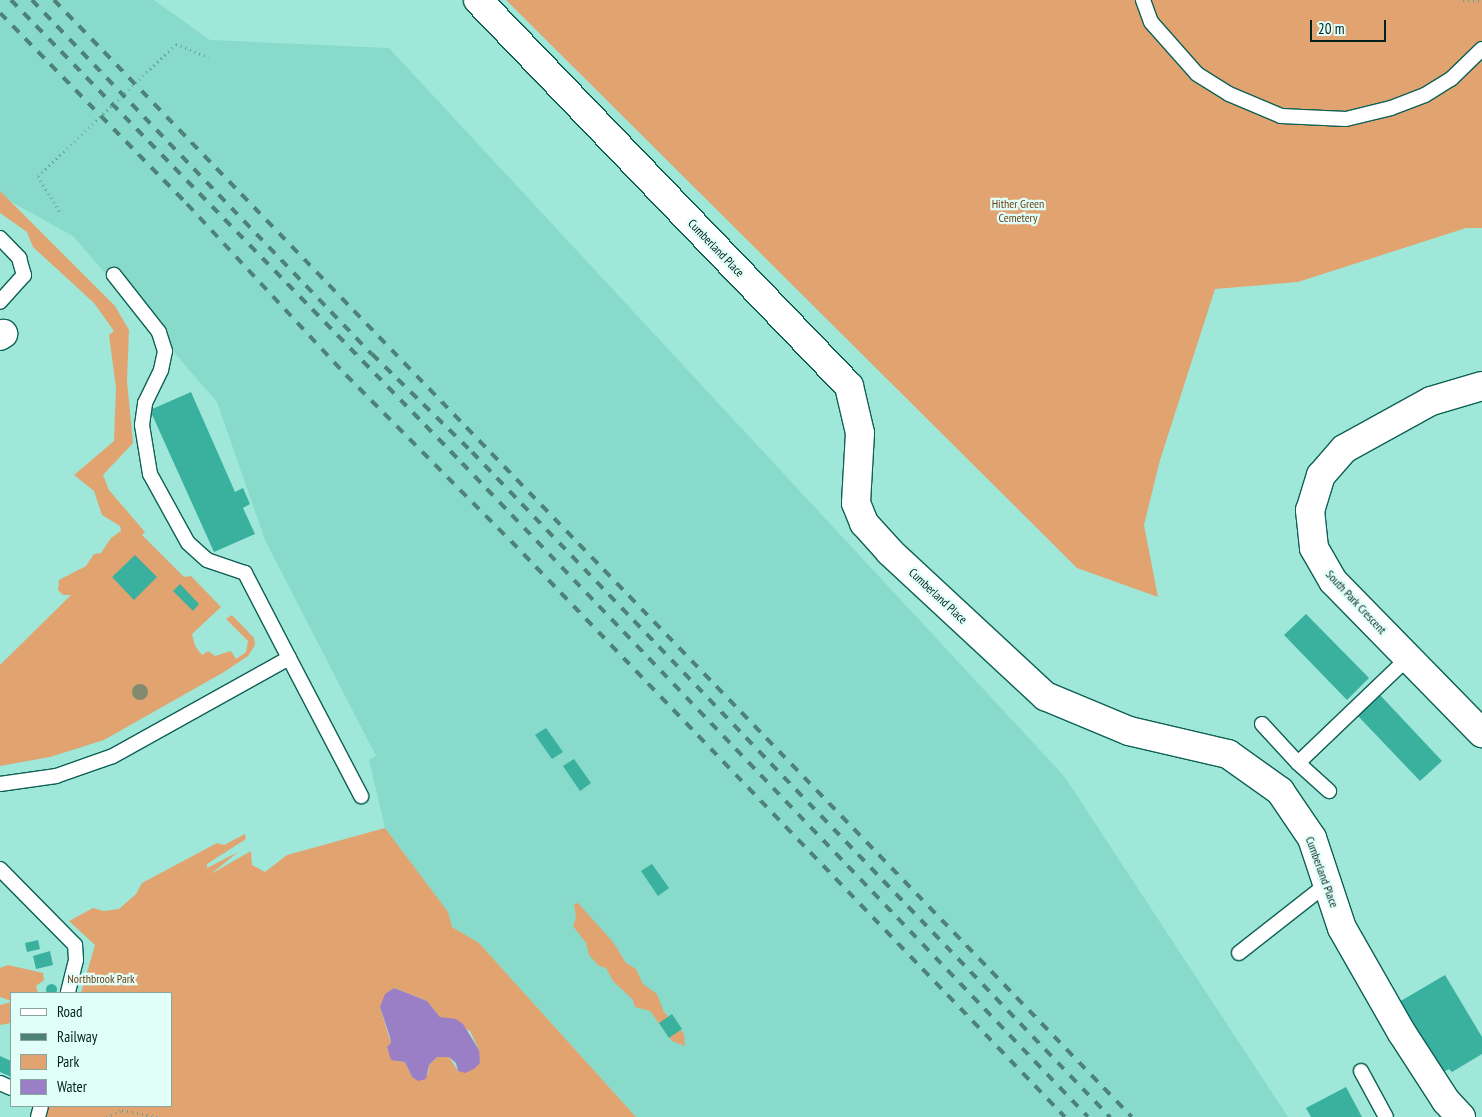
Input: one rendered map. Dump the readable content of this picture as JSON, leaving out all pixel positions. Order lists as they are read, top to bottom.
{
  "streets": {
    "street": ["Cumberland Place", "South Park Crescent"]
  },
  "parks": ["Hither Green Cemetery", "Northbrook Park"],
  "legend": [
    "Road",
    "Railway",
    "Park",
    "Water"
  ],
  "scale_bar": "20 m"
}
